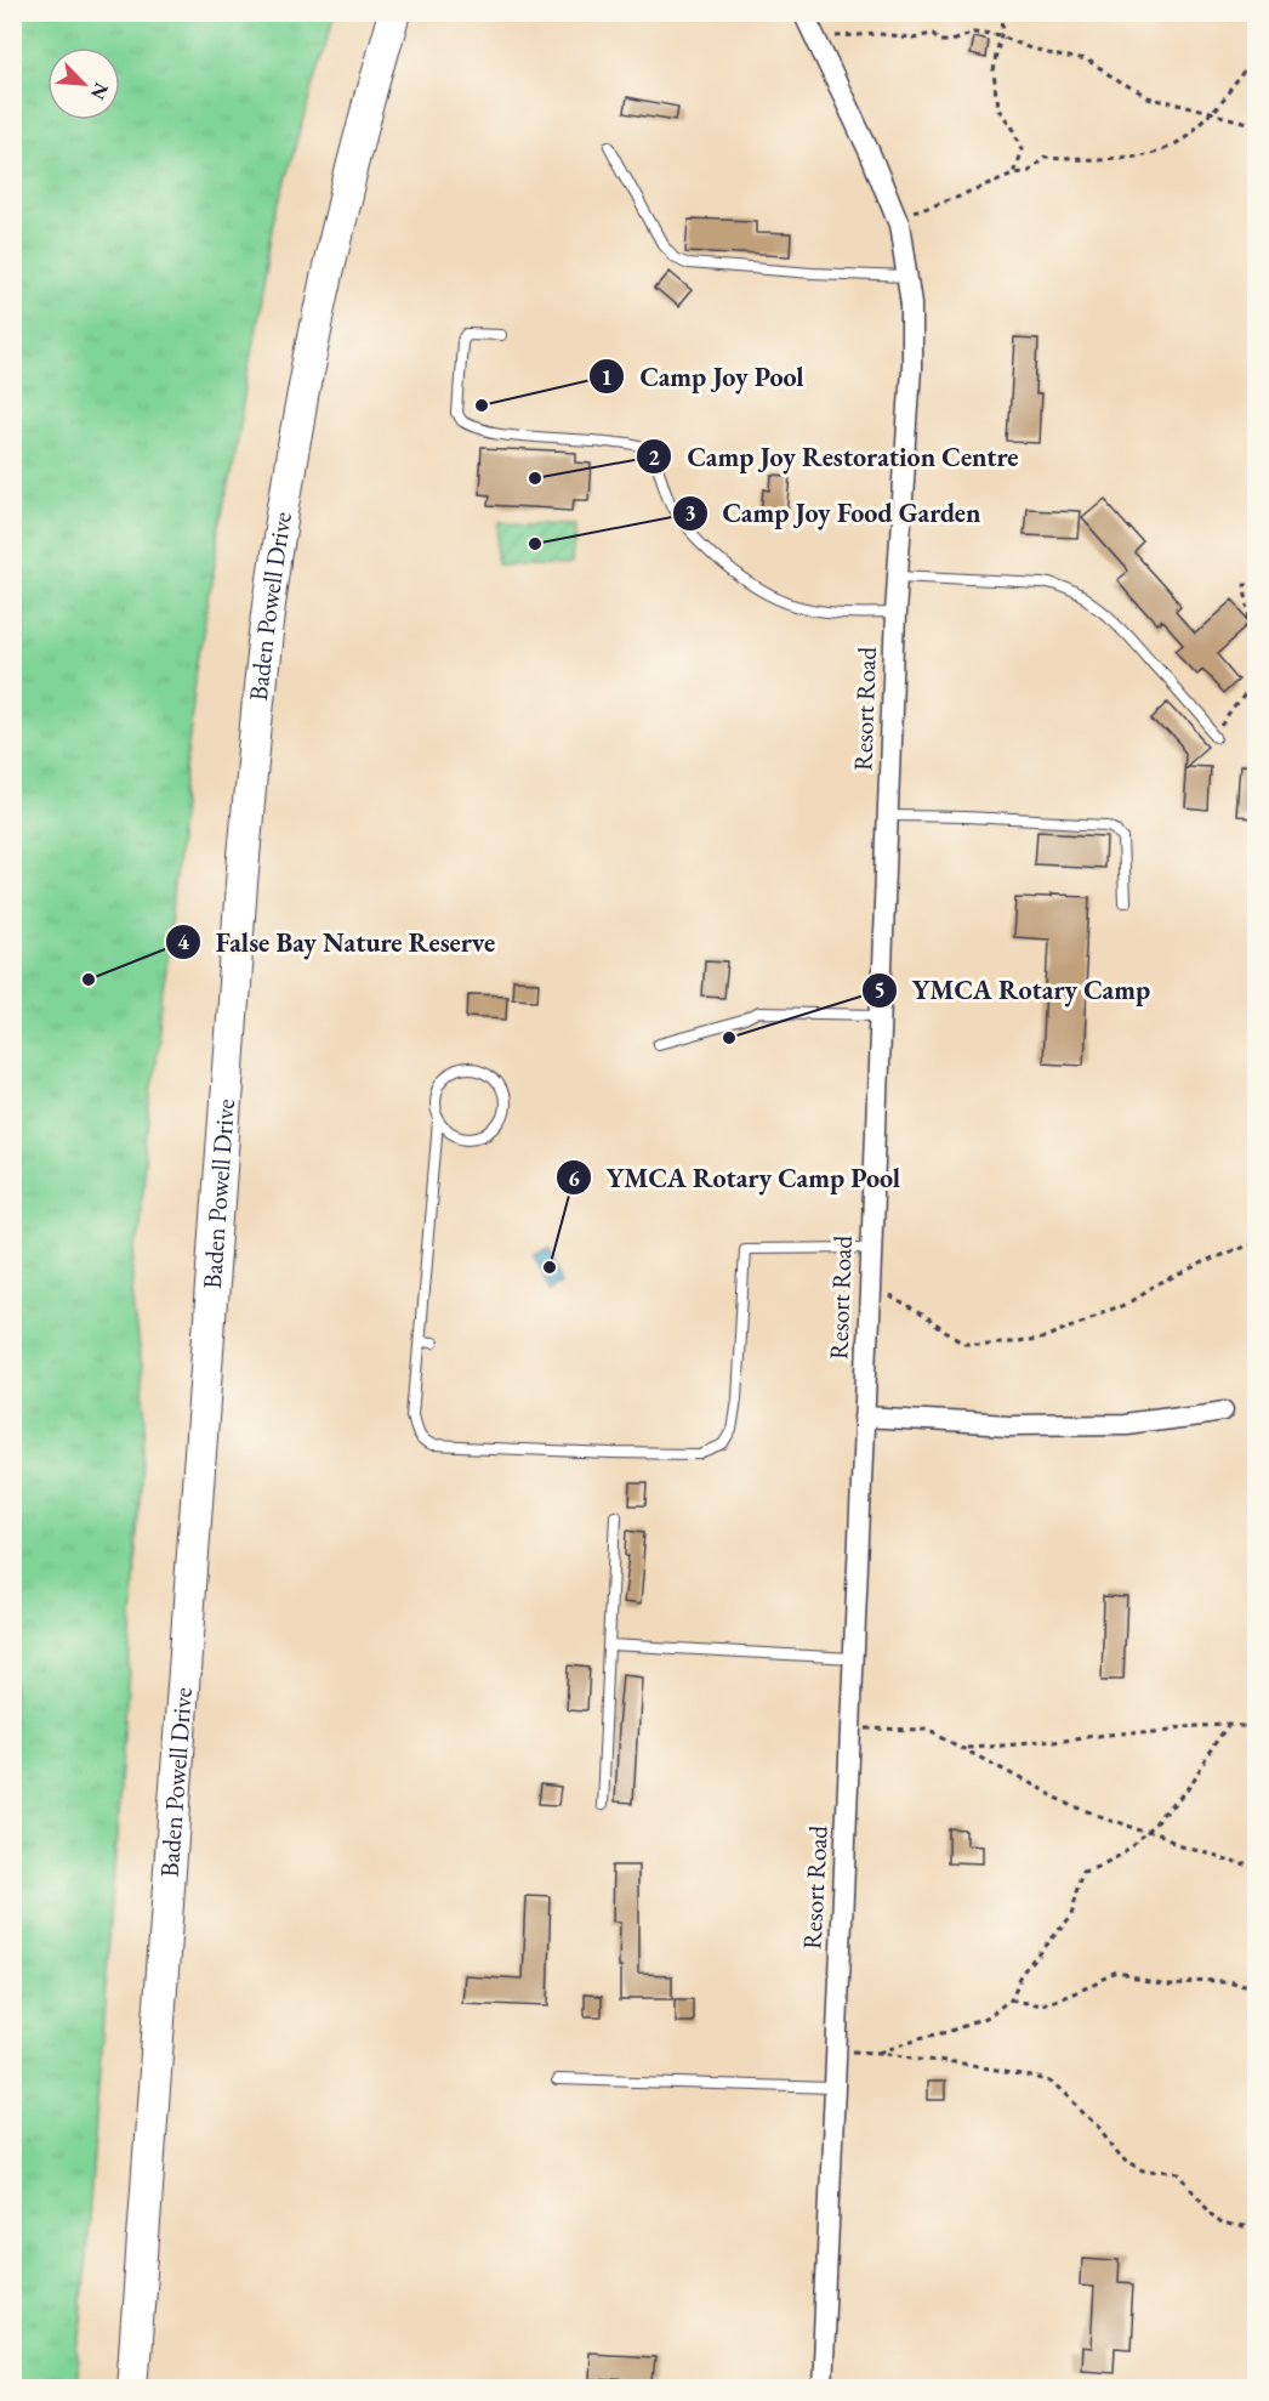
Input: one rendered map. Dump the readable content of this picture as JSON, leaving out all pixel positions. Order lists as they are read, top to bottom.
{
  "streets": {
    "main road": ["Baden Powell Drive"],
    "street": ["Resort Road"]
  },
  "places": [
    "Camp Joy Pool",
    "Camp Joy Restoration Centre",
    "Camp Joy Food Garden",
    "False Bay Nature Reserve",
    "YMCA Rotary Camp",
    "YMCA Rotary Camp Pool"
  ],
  "north": "bottom right"
}
